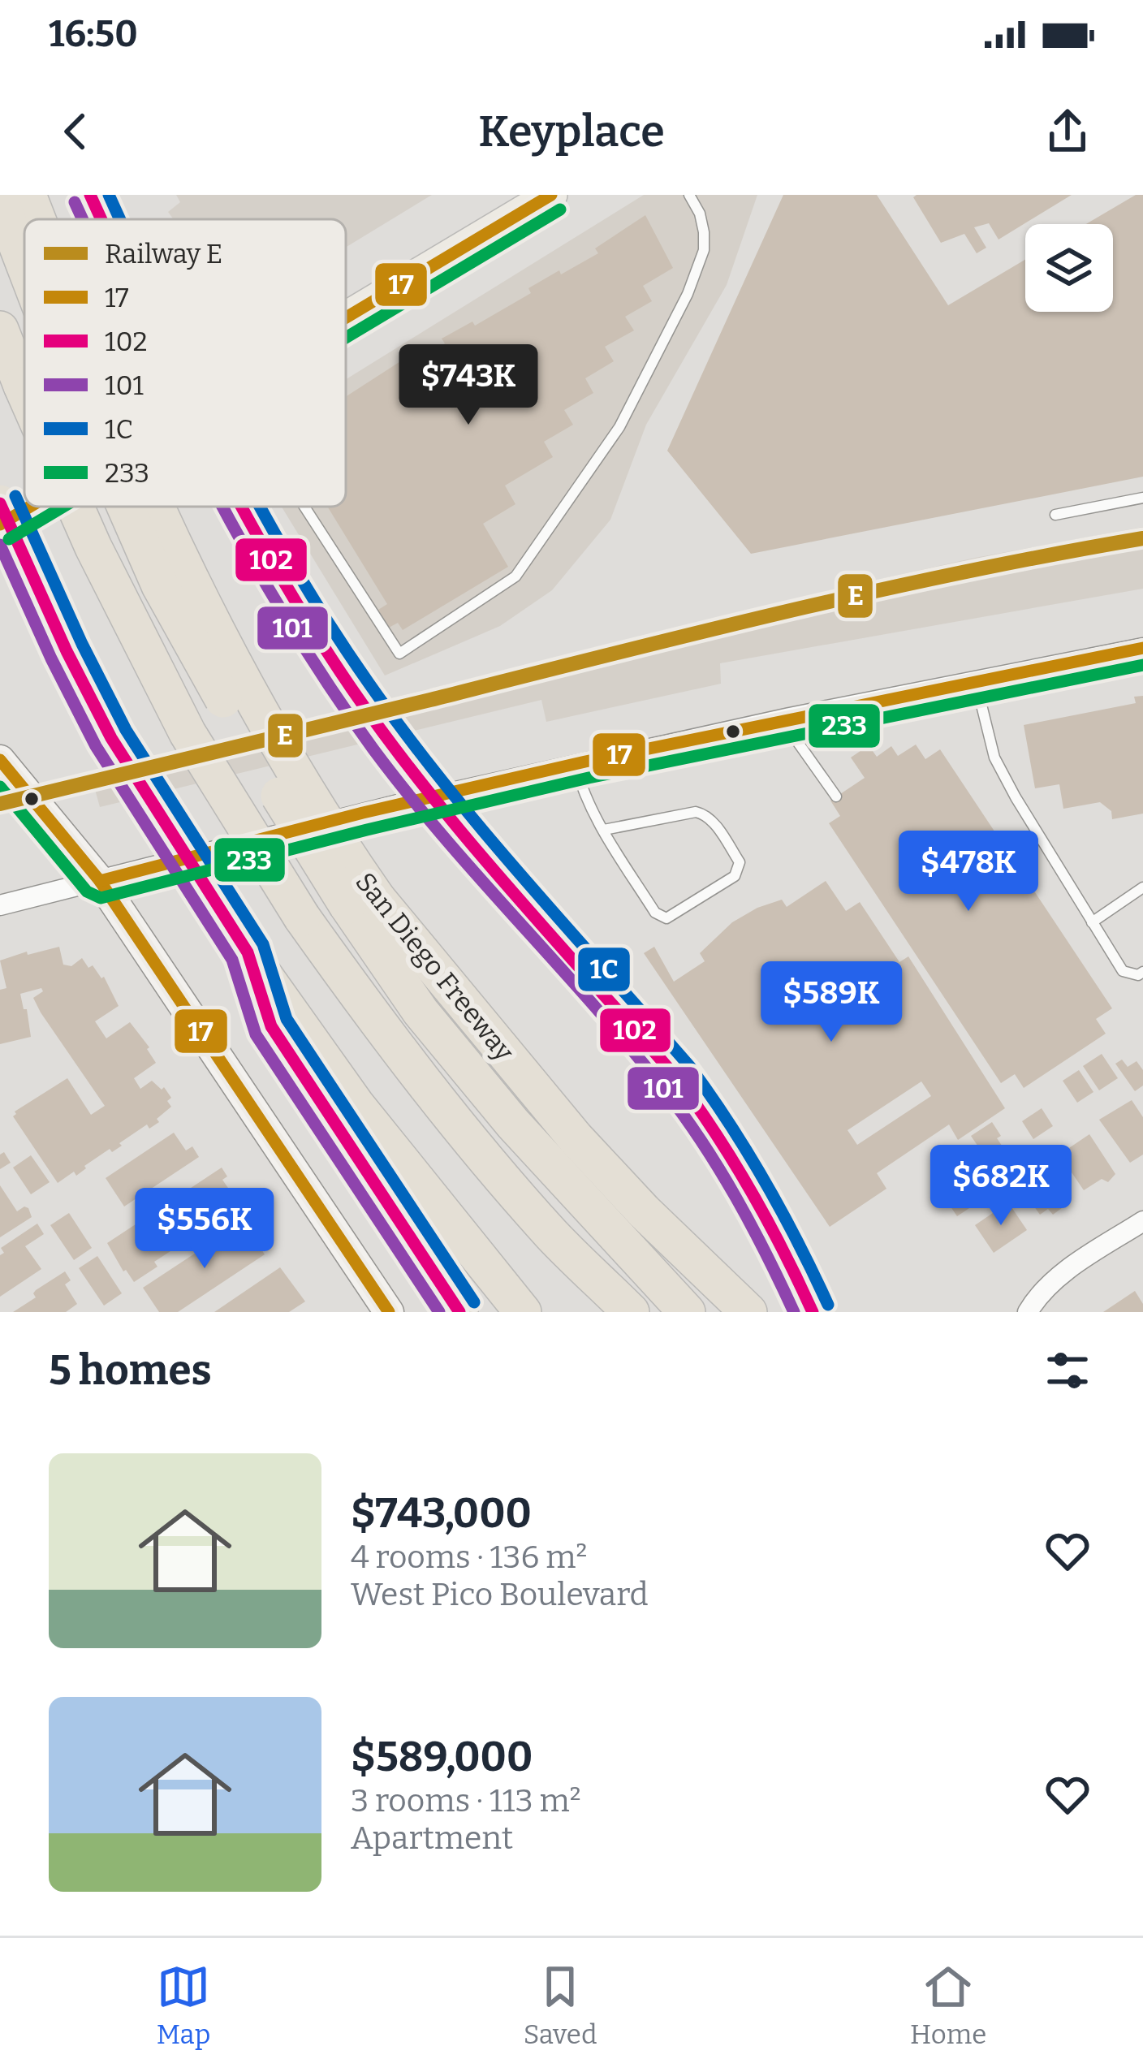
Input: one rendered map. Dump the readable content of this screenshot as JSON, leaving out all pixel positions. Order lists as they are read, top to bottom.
{
  "streets": {
    "highway": ["San Diego Freeway"]
  },
  "lines": [
    "transit line 17",
    "transit line 102",
    "transit line 1C",
    "transit line 101",
    "transit line 233",
    "rail line E"
  ],
  "legend": [
    "Railway E",
    "17",
    "102",
    "101",
    "1C",
    "233"
  ],
  "page": {
    "status": "16:50",
    "header": "Keyplace",
    "price": [
      "$743K",
      "$478K",
      "$589K",
      "$682K",
      "$556K"
    ],
    "heading": "5 homes",
    "list": [
      {
        "name": "$743,000",
        "note": "4 rooms · 136 m² · West Pico Boulevard"
      },
      {
        "name": "$589,000",
        "note": "3 rooms · 113 m² · Apartment"
      }
    ],
    "tabs": ["Map", "Saved", "Home"]
  }
}
